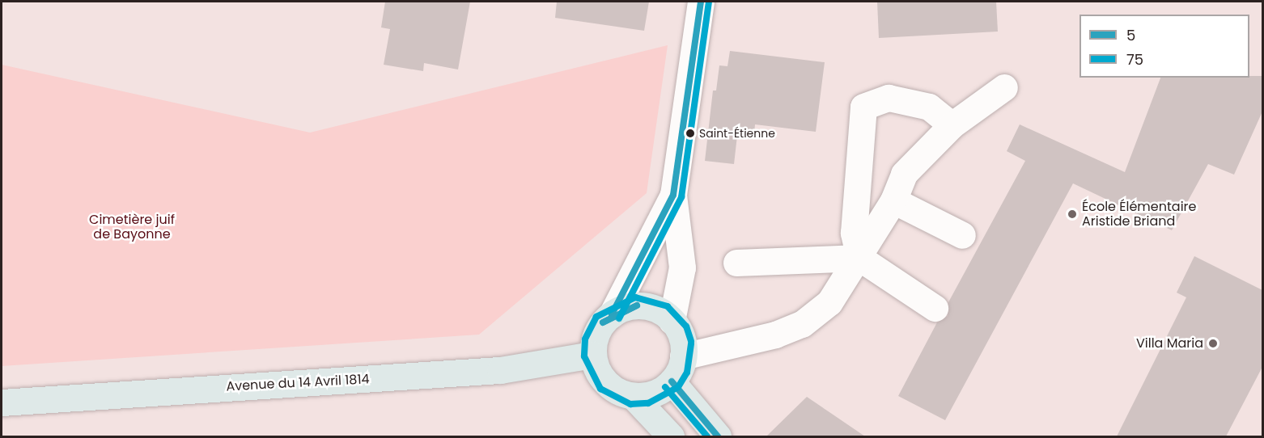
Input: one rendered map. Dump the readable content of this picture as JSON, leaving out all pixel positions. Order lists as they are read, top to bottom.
{
  "streets": {
    "main road": ["Avenue du 14 Avril 1814"]
  },
  "parks": ["Cimetière juif de Bayonne"],
  "places": ["Saint-Étienne", "École Élémentaire Aristide Briand", "Villa Maria"],
  "lines": ["transit line 5", "transit line 75"],
  "legend": ["5", "75"]
}
